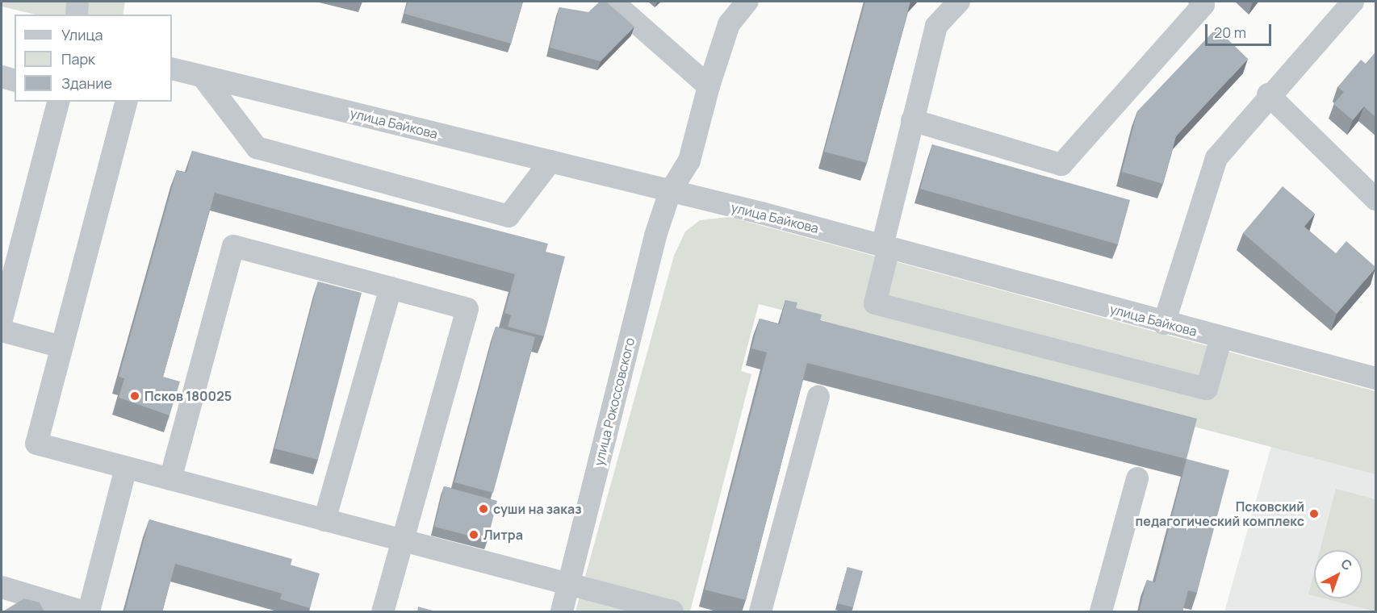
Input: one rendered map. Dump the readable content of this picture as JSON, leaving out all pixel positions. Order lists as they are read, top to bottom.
{
  "streets": {
    "street": ["улица Байкова", "улица Рокоссовского"]
  },
  "crossings": [
    ["улица Байкова", "улица Рокоссовского"]
  ],
  "places": [
    "Псков 180025",
    "суши на заказ",
    "Псковский педагогический комплекс",
    "Литра"
  ],
  "legend": ["Улица", "Парк", "Здание"],
  "scale_bar": "20 m",
  "north": "top right"
}
